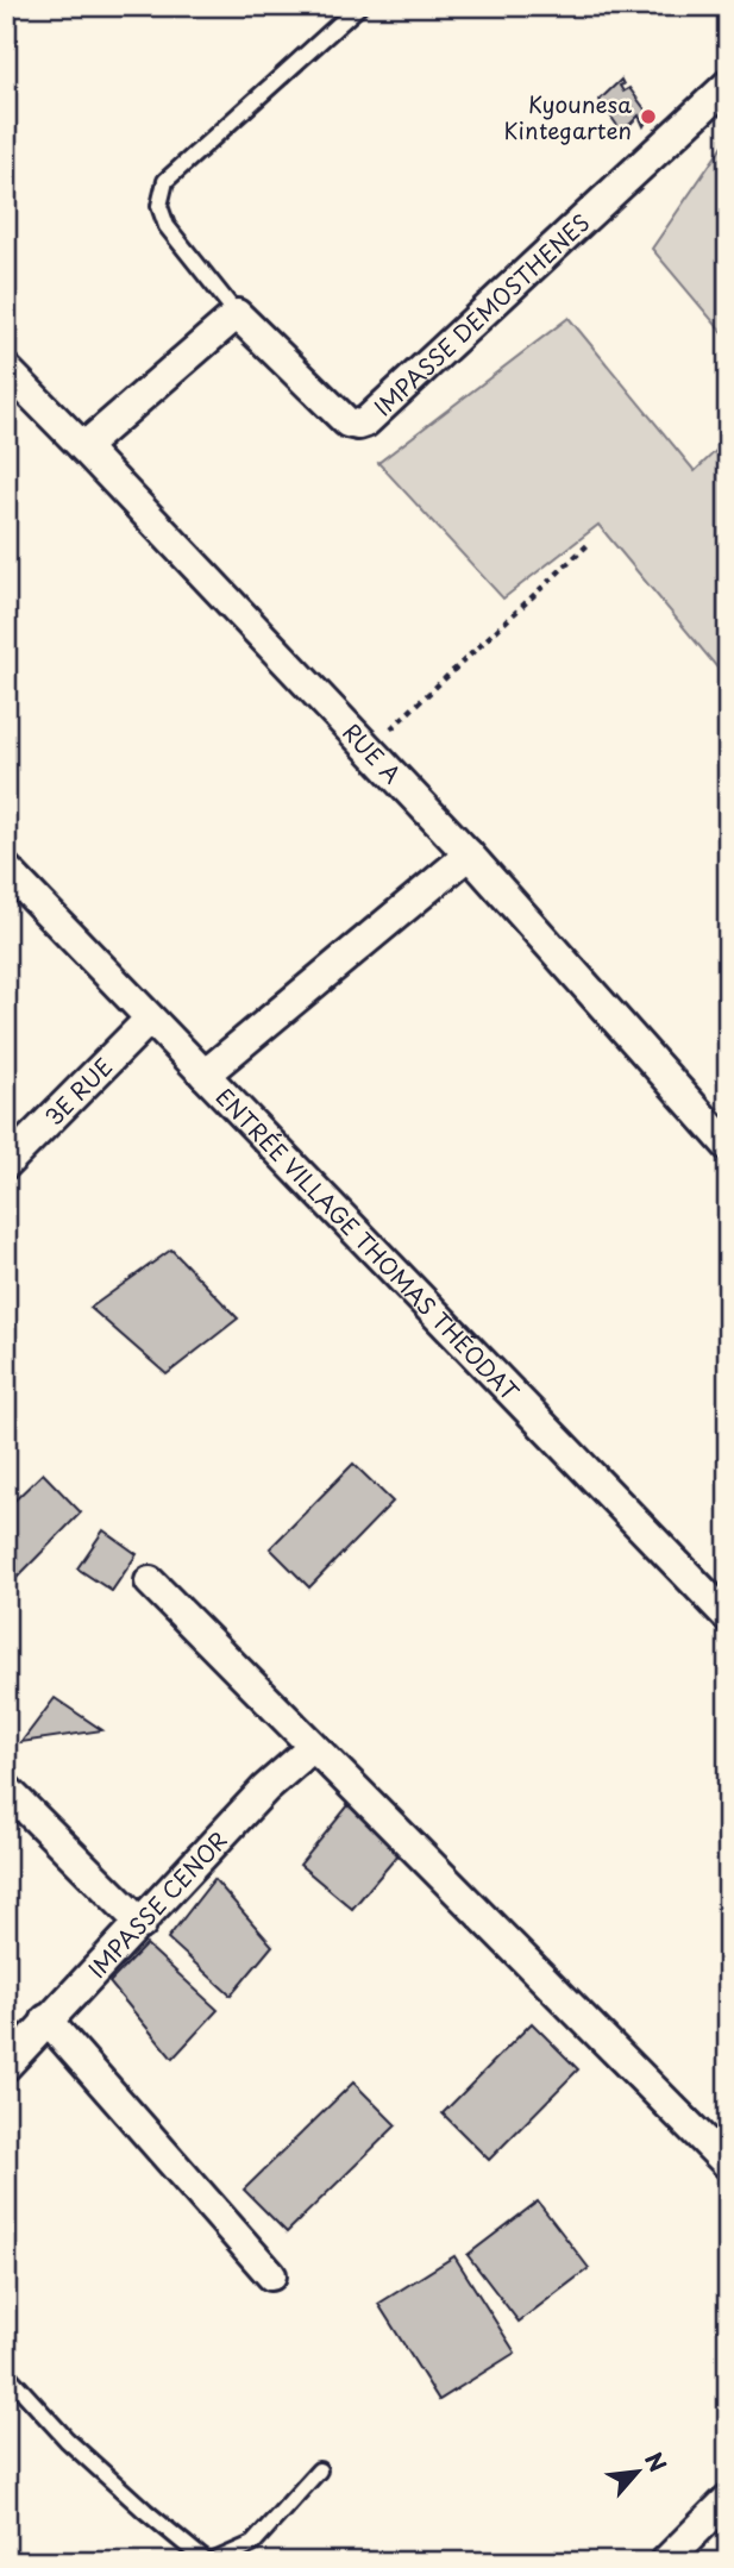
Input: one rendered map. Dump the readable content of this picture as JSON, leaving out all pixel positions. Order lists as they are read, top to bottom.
{
  "streets": {
    "street": [
      "IMPASSE DEMOSTHENES",
      "RUE A",
      "3E RUE",
      "ENTRÉE VILLAGE THOMAS THÉODAT",
      "IMPASSE CENOR"
    ]
  },
  "crossings": [
    ["3E RUE", "ENTRÉE VILLAGE THOMAS THÉODAT"]
  ],
  "places": ["Kyounesa Kintegarten"],
  "north": "top right"
}
